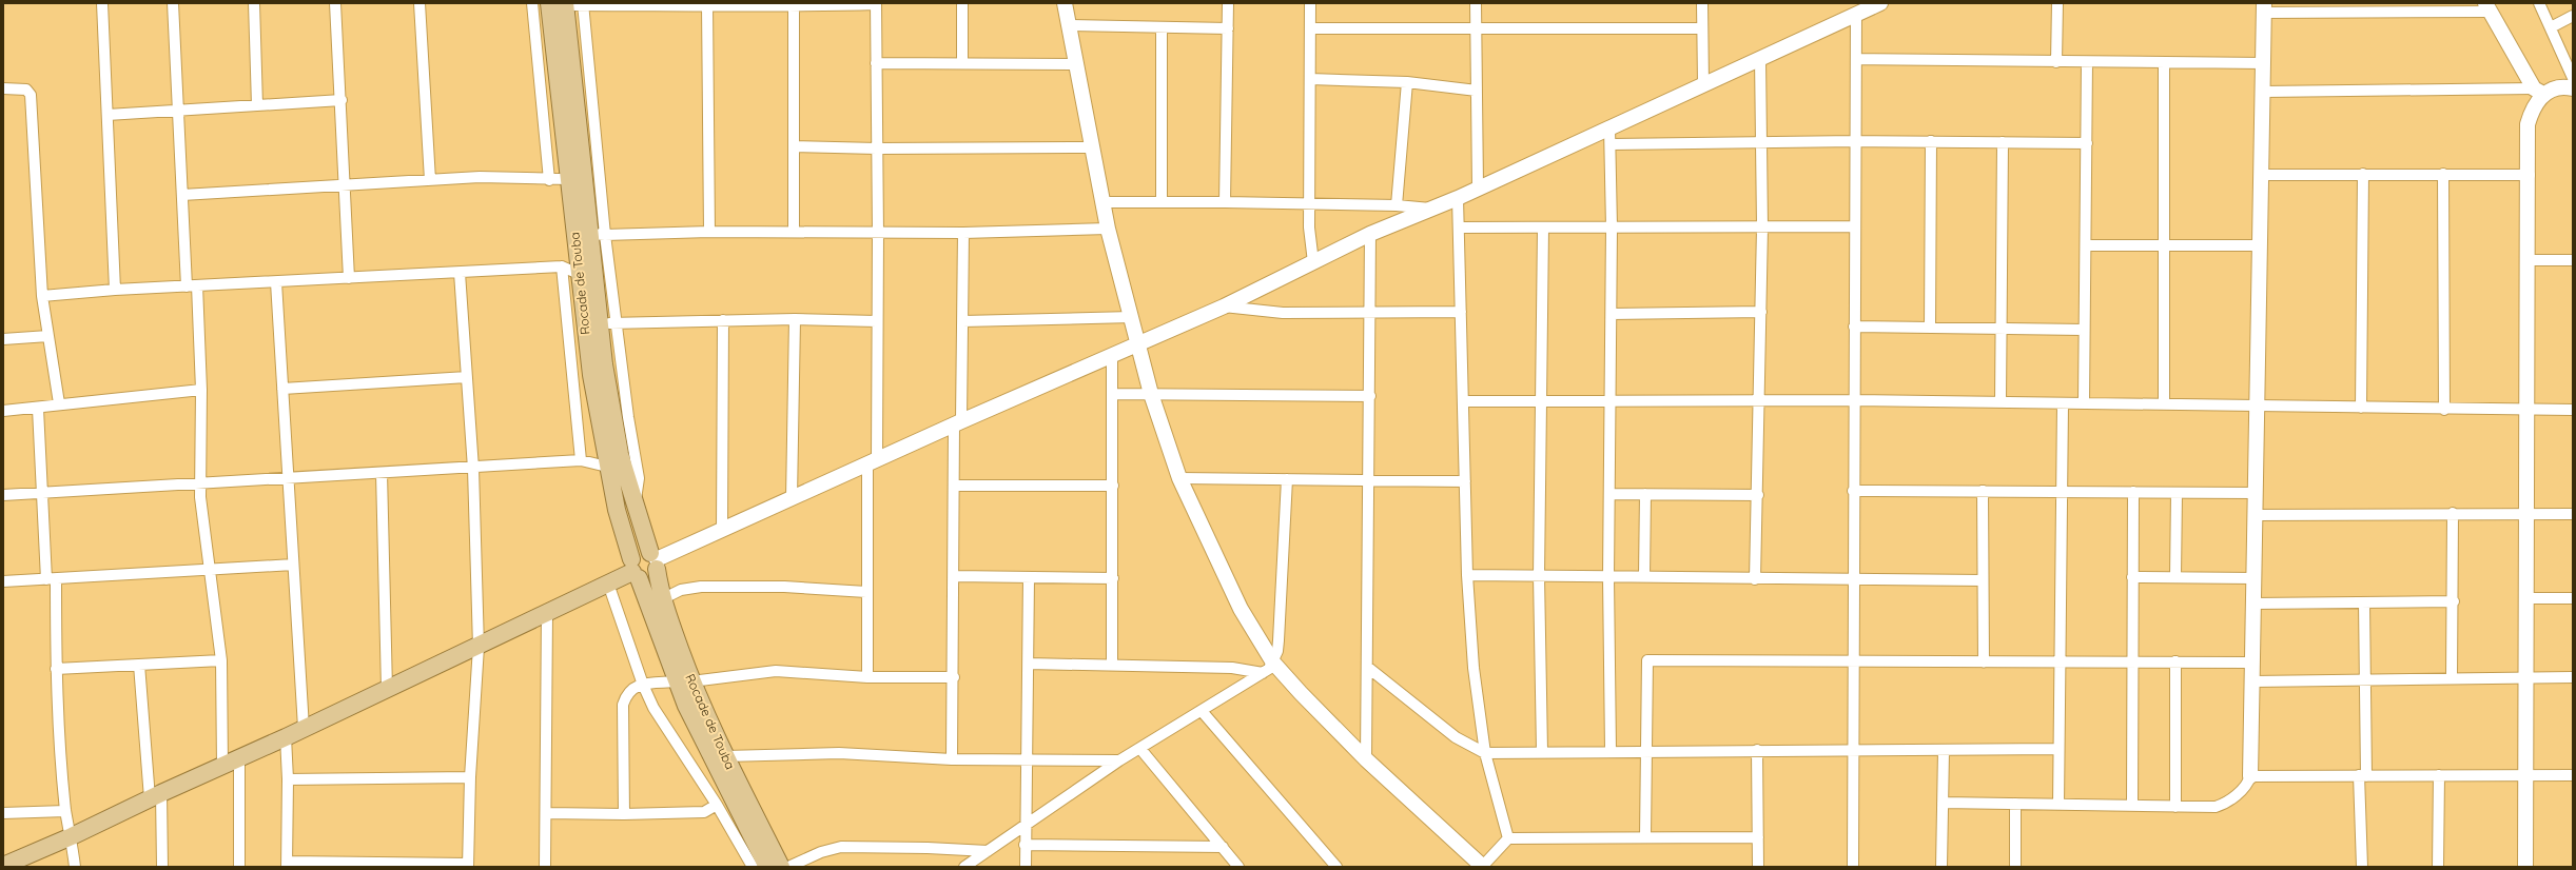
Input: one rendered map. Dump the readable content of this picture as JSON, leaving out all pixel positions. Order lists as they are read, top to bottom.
{
  "streets": {
    "main road": ["Rocade de Touba"]
  }
}
